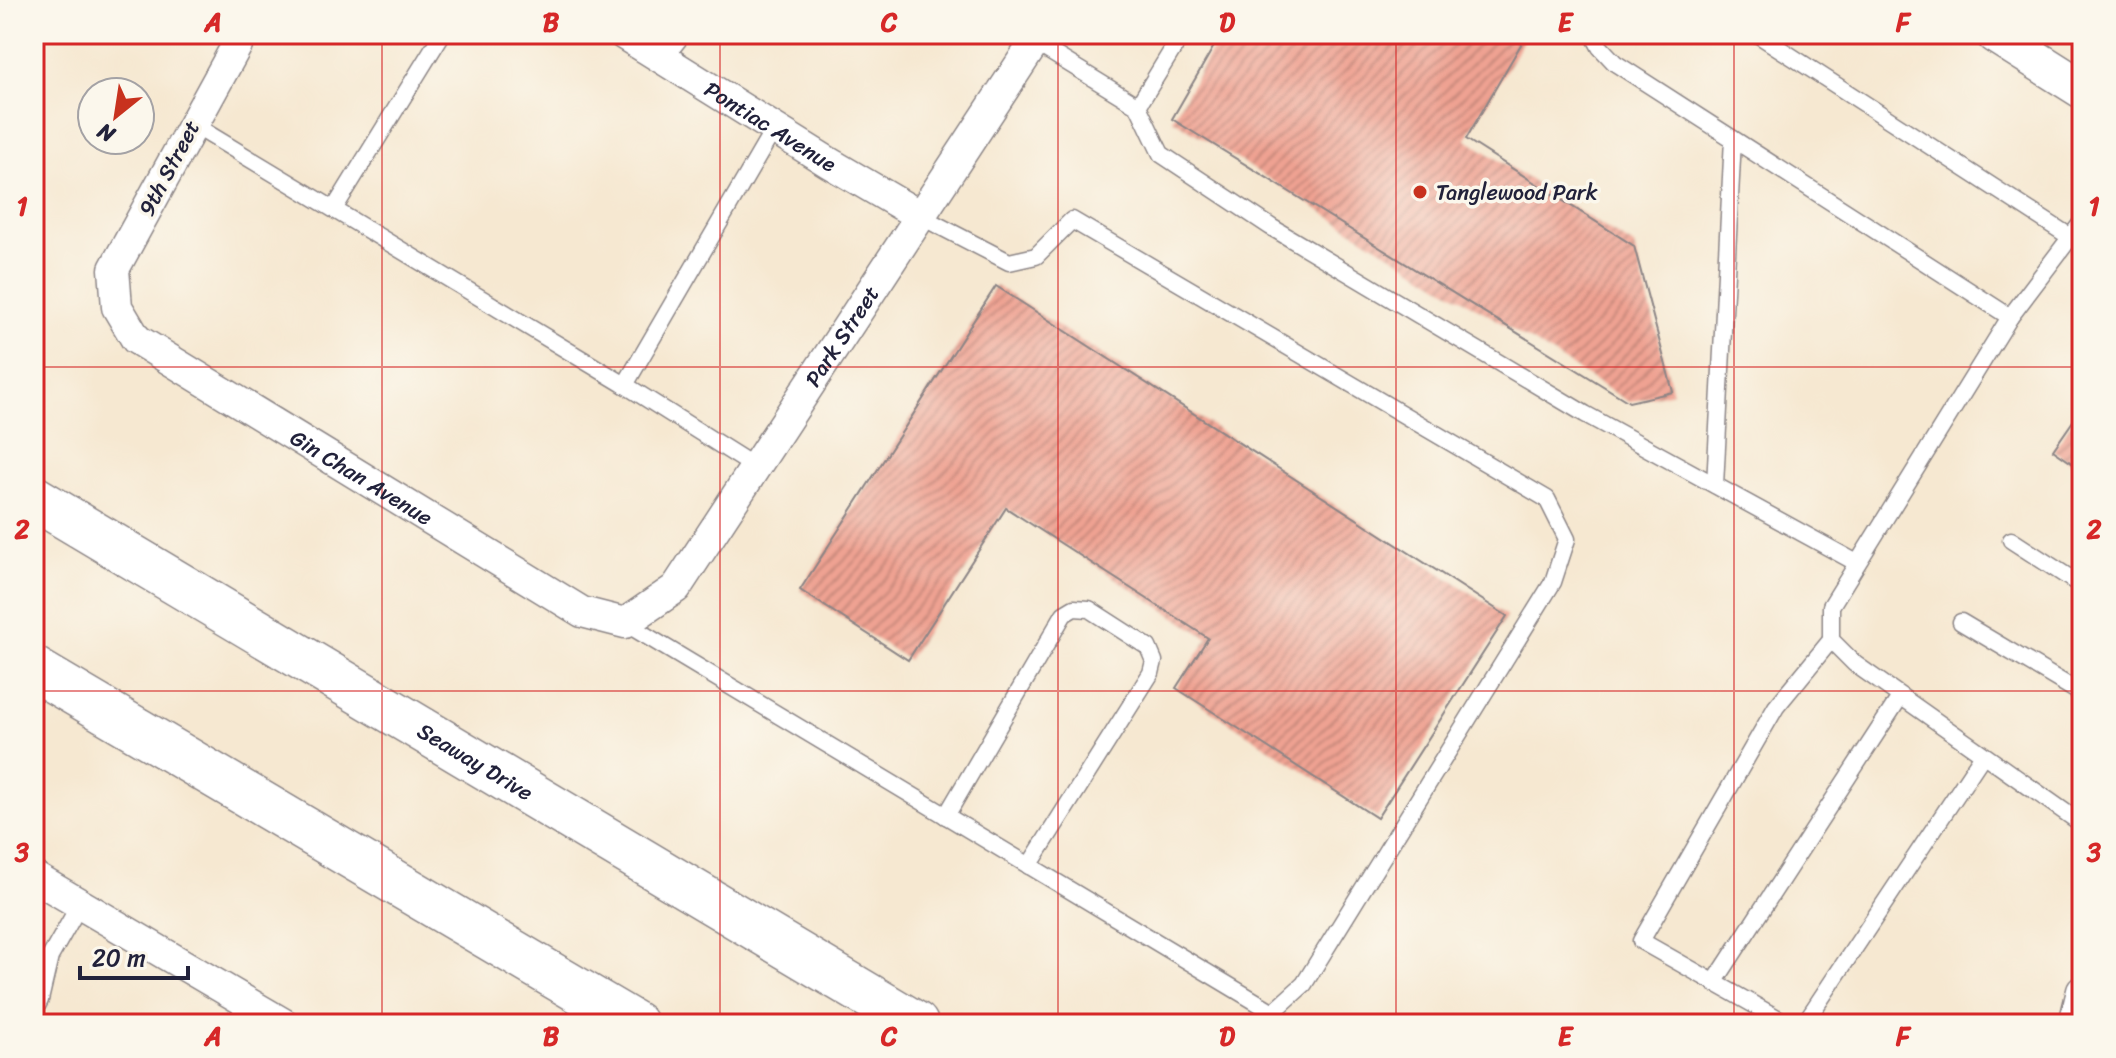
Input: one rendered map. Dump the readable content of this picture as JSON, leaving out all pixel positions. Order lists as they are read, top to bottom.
{
  "streets": {
    "highway": ["Seaway Drive"],
    "street": [
      "Pontiac Avenue",
      "9th Street",
      "Park Street",
      "Gin Chan Avenue"
    ]
  },
  "crossings": [
    ["Pontiac Avenue", "Park Street"],
    ["9th Street", "Gin Chan Avenue"],
    ["Park Street", "Gin Chan Avenue"]
  ],
  "places": ["Tanglewood Park"],
  "scale_bar": "20 m",
  "north": "bottom left",
  "grid": {
    "columns": [
      "A",
      "B",
      "C",
      "D",
      "E",
      "F"
    ],
    "rows": ["1", "2", "3"]
  }
}
